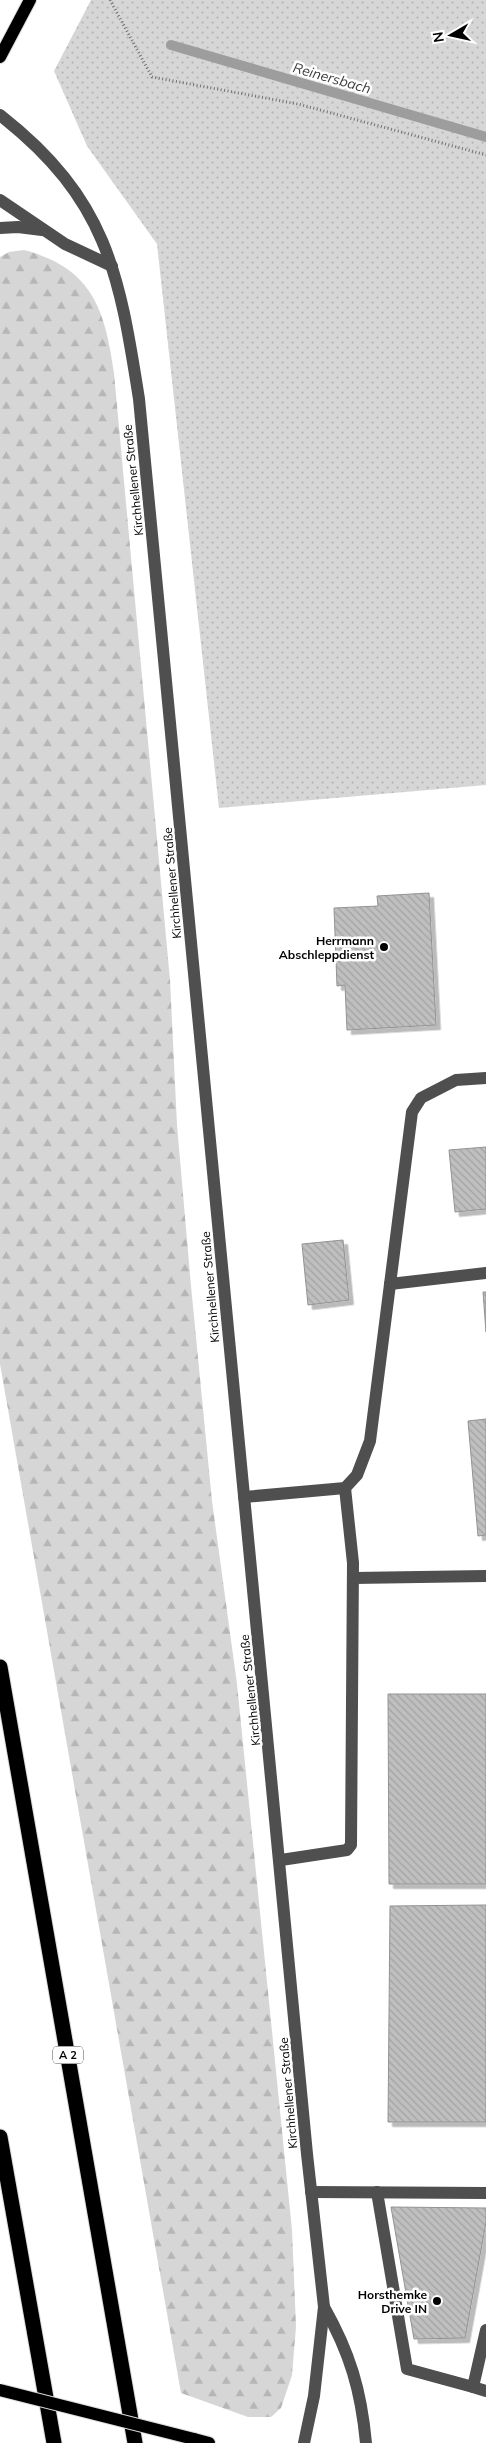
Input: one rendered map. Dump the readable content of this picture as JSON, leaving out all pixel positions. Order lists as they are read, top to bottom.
{
  "streets": {
    "highway": ["A 2"],
    "street": ["Kirchhellener Straße"]
  },
  "water": ["Reinersbach"],
  "places": ["Herrmann Abschleppdienst", "Horsthemke Drive IN"],
  "north": "left"
}
